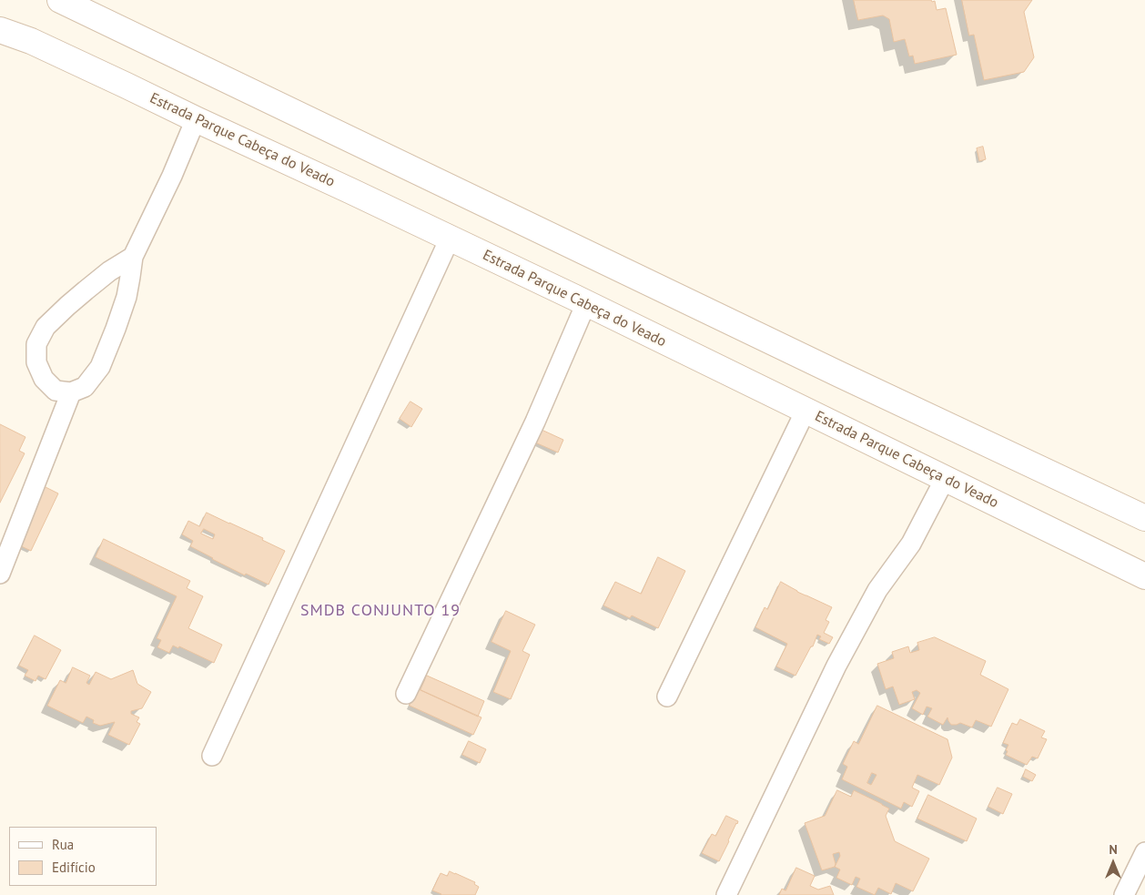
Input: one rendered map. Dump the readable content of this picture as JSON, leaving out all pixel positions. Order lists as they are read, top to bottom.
{
  "streets": {
    "main road": ["Estrada Parque Cabeça do Veado"]
  },
  "districts": ["SMDB CONJUNTO 19"],
  "legend": ["Rua", "Edifício"],
  "north": "top"
}
